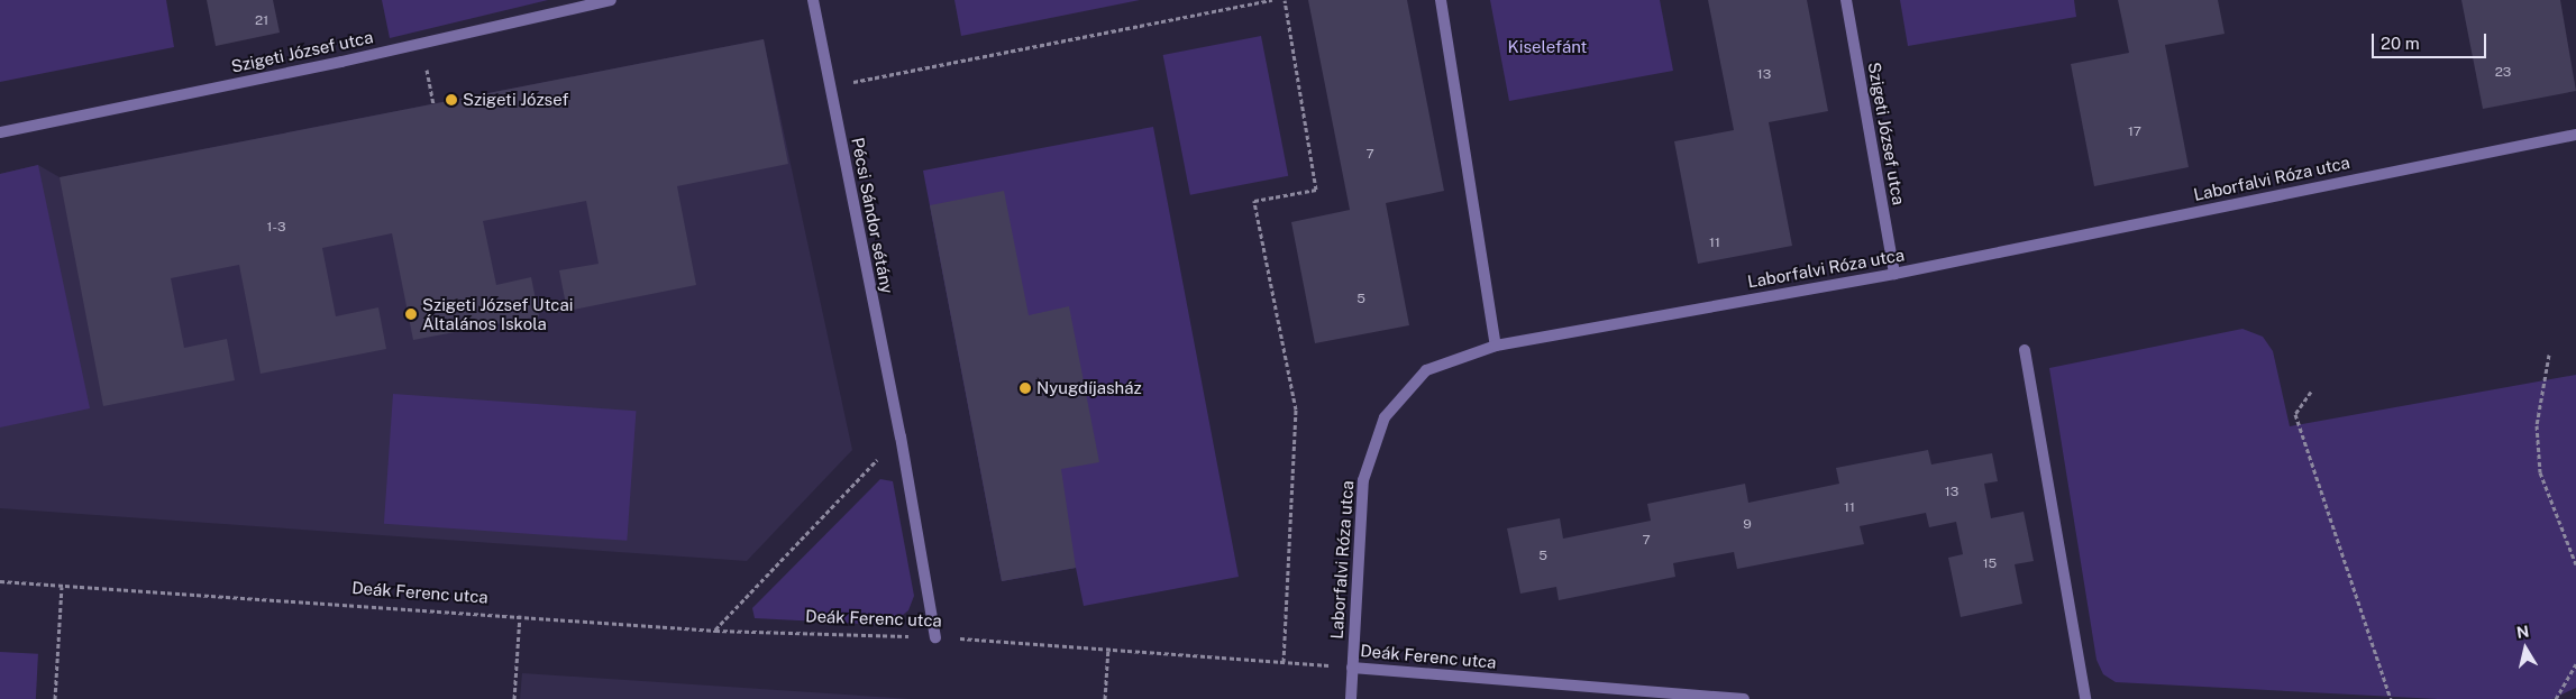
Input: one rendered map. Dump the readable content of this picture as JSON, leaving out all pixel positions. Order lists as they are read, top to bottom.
{
  "streets": {
    "street": [
      "Szigeti József utca",
      "Laborfalvi Róza utca",
      "Pécsi Sándor sétány",
      "Deák Ferenc utca"
    ]
  },
  "crossings": [
    ["Szigeti József utca", "Laborfalvi Róza utca"],
    ["Laborfalvi Róza utca", "Deák Ferenc utca"],
    ["Pécsi Sándor sétány", "Deák Ferenc utca"]
  ],
  "parks": ["Kiselefánt"],
  "places": ["Szigeti József", "Szigeti József Utcai Általános Iskola", "Nyugdíjasház"],
  "house_numbers": [
    "21",
    "23",
    "13",
    "17",
    "7",
    "1-3",
    "11",
    "5",
    "13",
    "11",
    "9",
    "7",
    "5",
    "15"
  ],
  "scale_bar": "20 m",
  "north": "top"
}
